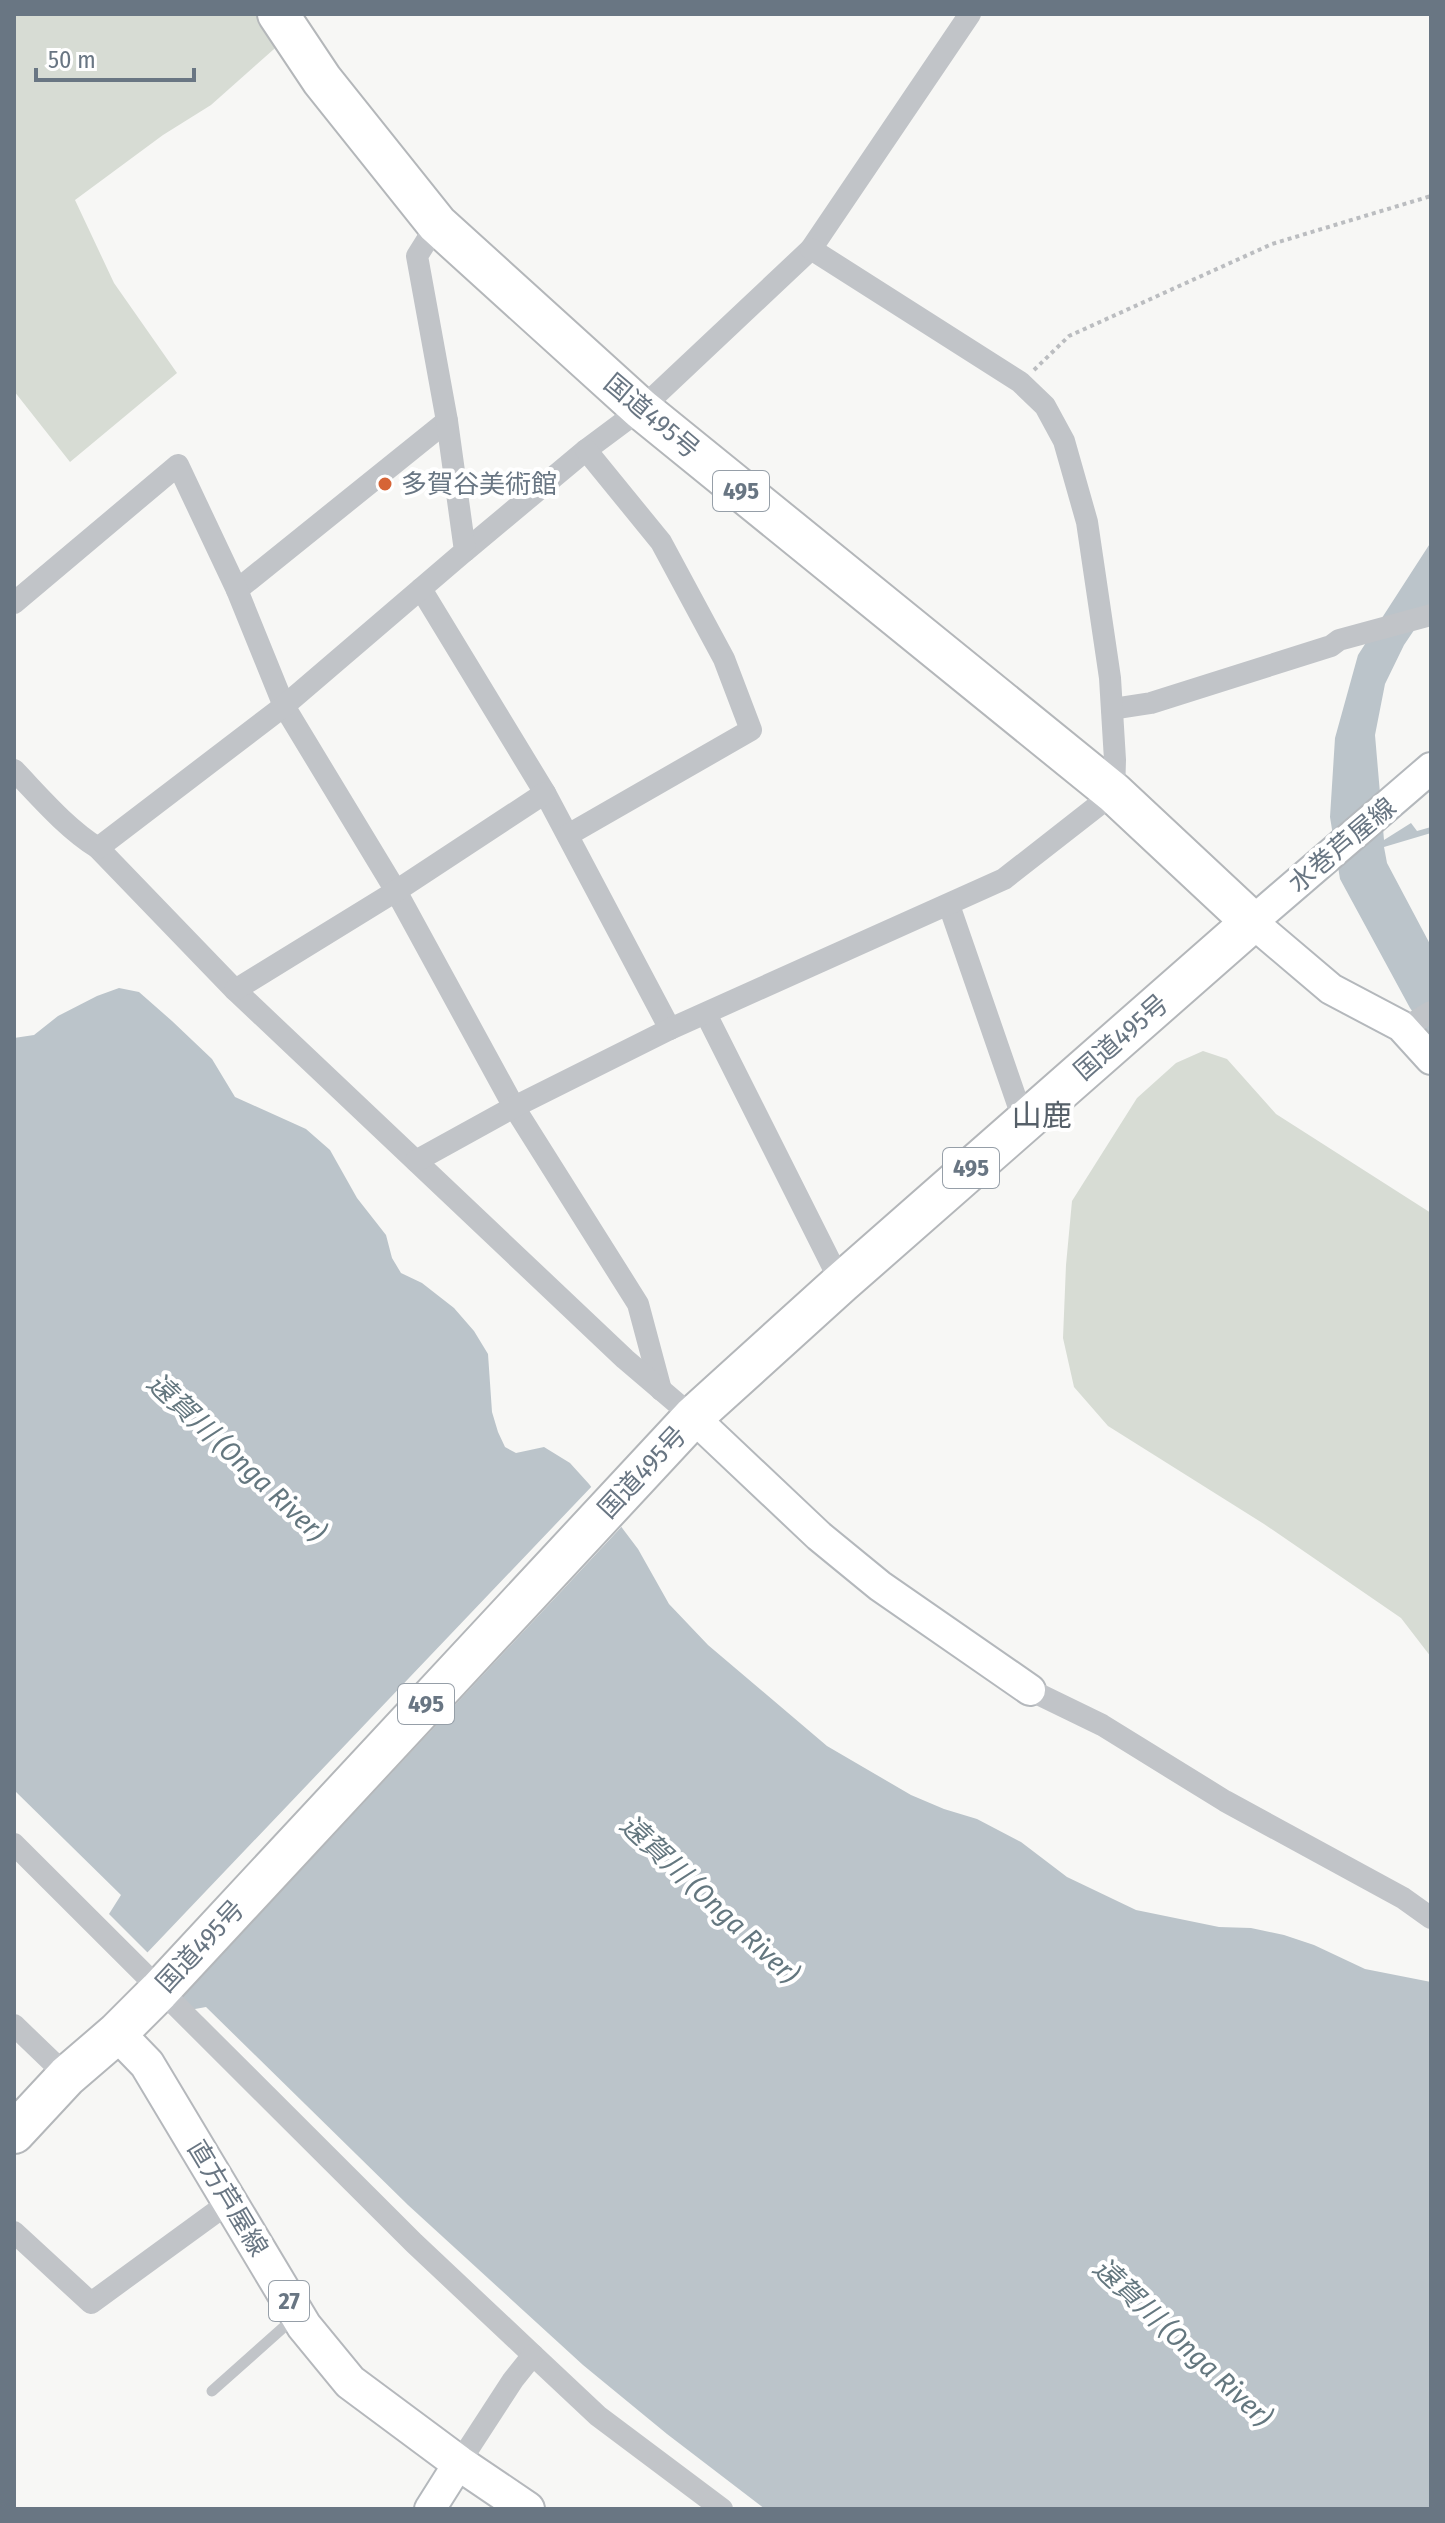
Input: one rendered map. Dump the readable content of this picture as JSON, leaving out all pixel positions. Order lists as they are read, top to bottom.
{
  "streets": {
    "highway": ["国道495号", "495"],
    "main road": ["直方芦屋線", "27"],
    "street": ["水巻芦屋線"]
  },
  "crossings": [
    ["国道495号", "水巻芦屋線"],
    ["国道495号", "直方芦屋線"]
  ],
  "districts": ["山鹿"],
  "water": ["遠賀川 (Onga River)"],
  "places": ["多賀谷美術館"],
  "scale_bar": "50 m"
}
